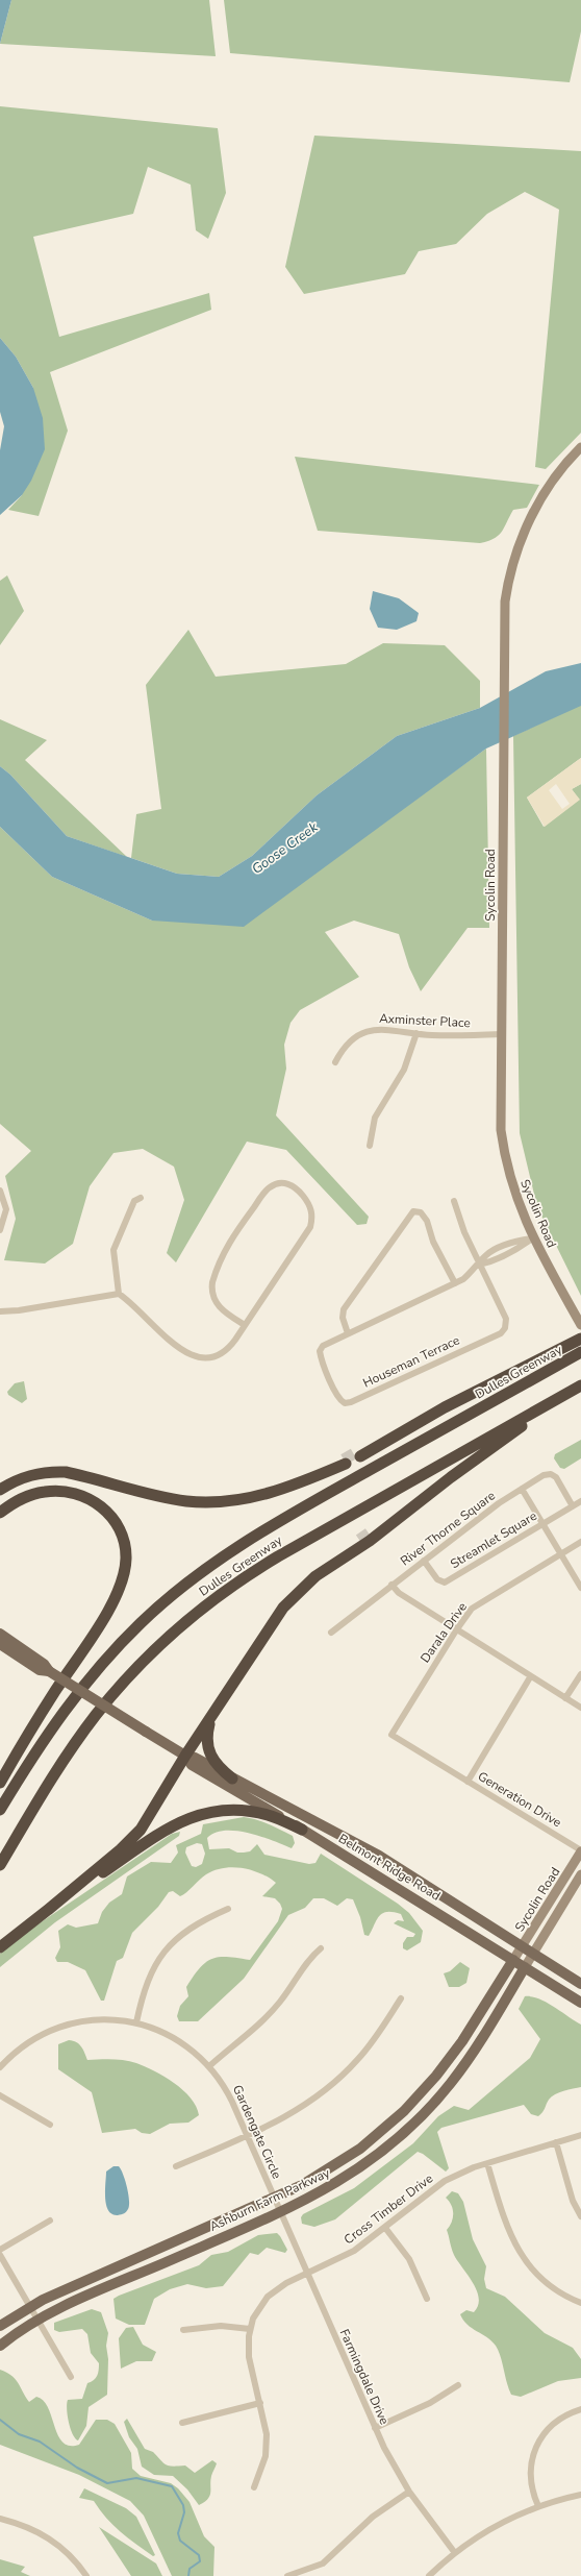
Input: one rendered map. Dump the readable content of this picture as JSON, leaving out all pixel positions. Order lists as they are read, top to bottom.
{
  "streets": {
    "highway": ["Dulles Greenway"],
    "main road": ["Sycolin Road", "Belmont Ridge Road", "Ashburn Farm Parkway"],
    "street": [
      "Axminster Place",
      "Houseman Terrace",
      "River Thorne Square",
      "Streamlet Square",
      "Darala Drive",
      "Generation Drive",
      "Gardengate Circle",
      "Cross Timber Drive",
      "Farmingdale Drive"
    ]
  },
  "crossings": [
    ["Sycolin Road", "Axminster Place"],
    ["Sycolin Road", "Houseman Terrace"],
    ["Sycolin Road", "Generation Drive"],
    ["Sycolin Road", "Belmont Ridge Road"],
    ["Sycolin Road", "Ashburn Farm Parkway"],
    ["River Thorne Square", "Streamlet Square"],
    ["Darala Drive", "Generation Drive"],
    ["Belmont Ridge Road", "Ashburn Farm Parkway"],
    ["Gardengate Circle", "Ashburn Farm Parkway"],
    ["Gardengate Circle", "Farmingdale Drive"],
    ["Ashburn Farm Parkway", "Farmingdale Drive"],
    ["Cross Timber Drive", "Farmingdale Drive"]
  ],
  "water": ["Goose Creek"]
}
